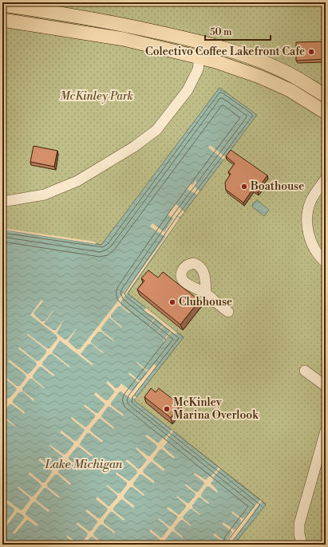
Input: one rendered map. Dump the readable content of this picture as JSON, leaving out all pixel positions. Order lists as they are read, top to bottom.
{
  "water": ["Lake Michigan"],
  "parks": ["McKinley Park"],
  "places": [
    "Colectivo Coffee Lakefront Cafe",
    "Boathouse",
    "Clubhouse",
    "McKinley Marina Overlook"
  ],
  "scale_bar": "50 m"
}
